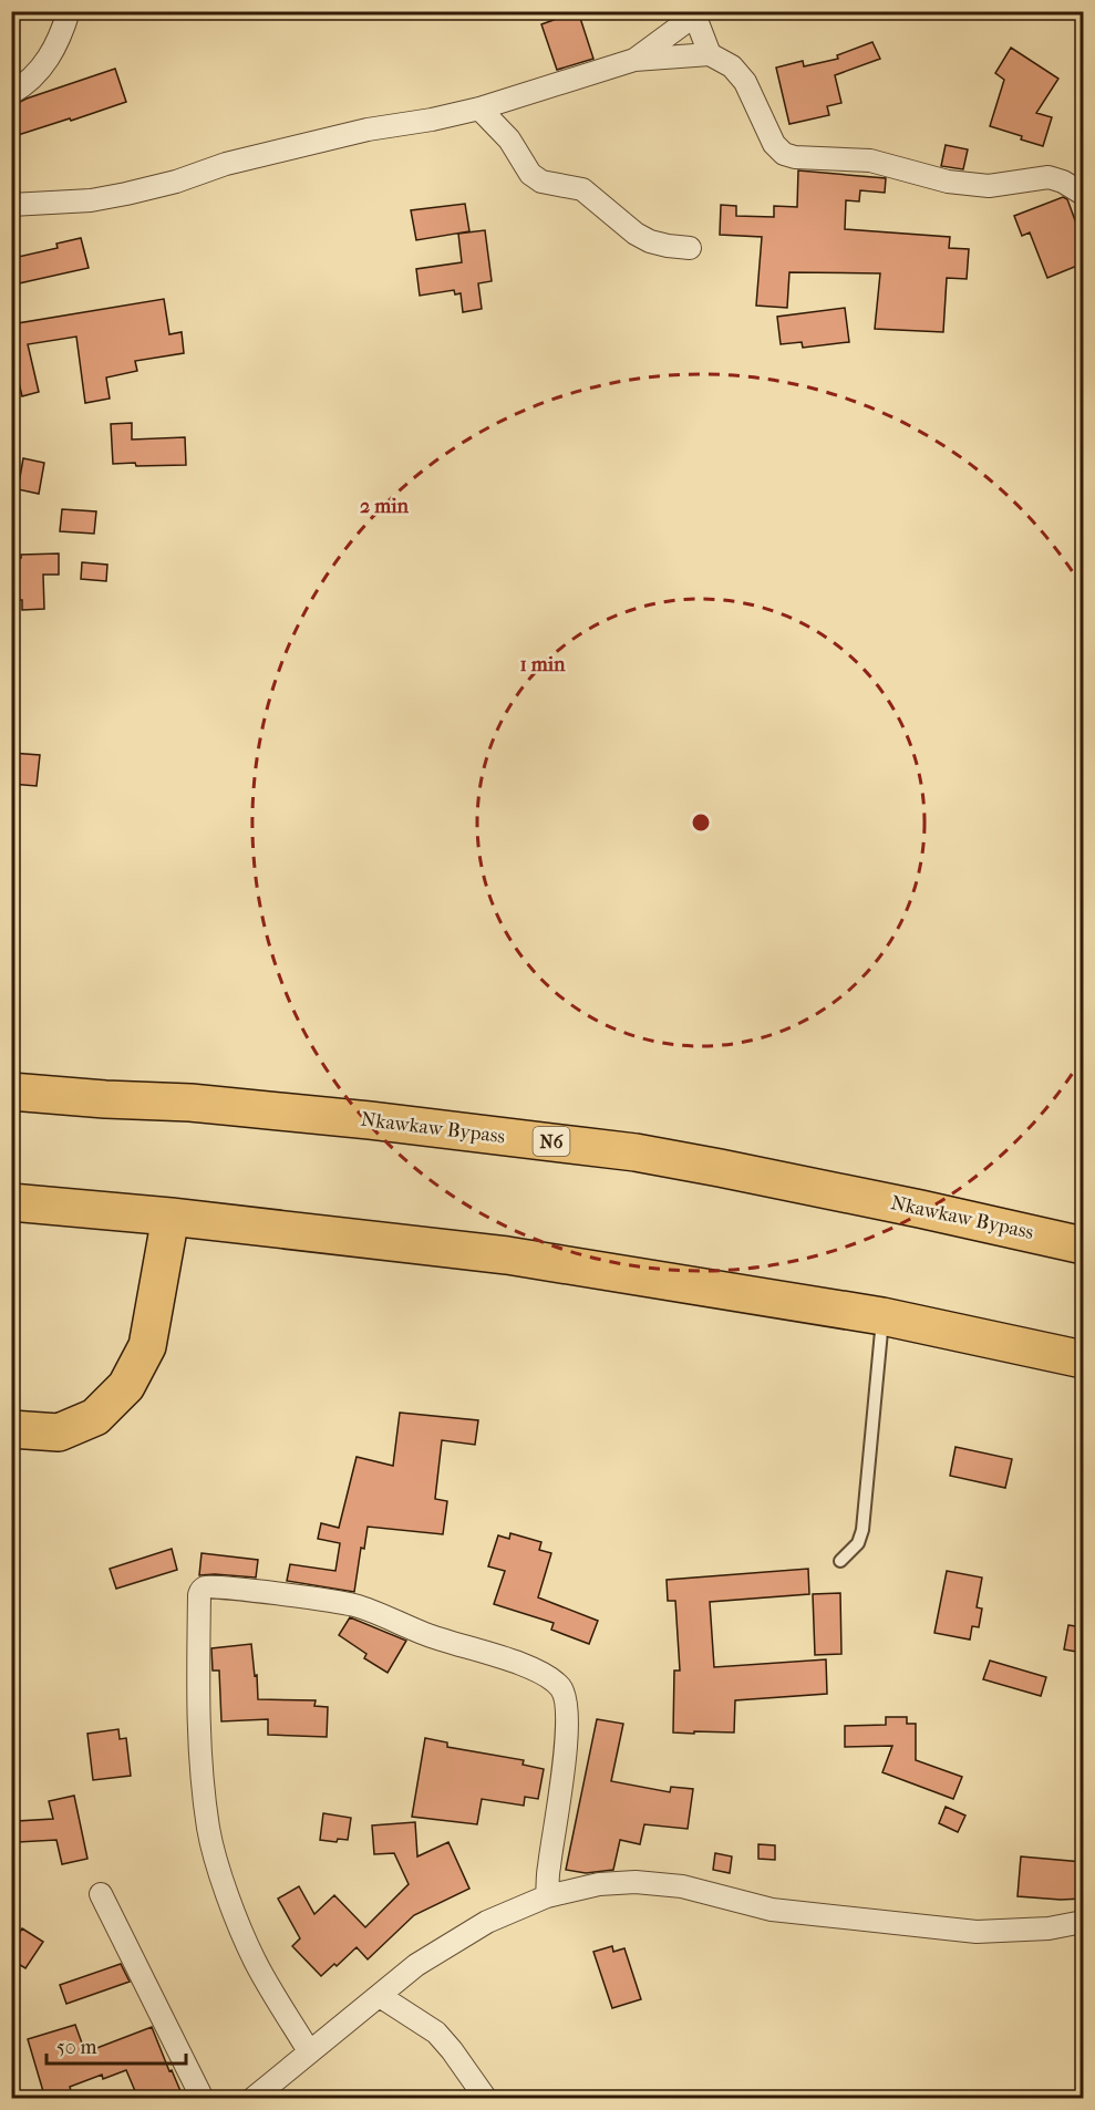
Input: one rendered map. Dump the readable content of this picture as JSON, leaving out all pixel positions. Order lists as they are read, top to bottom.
{
  "streets": {
    "highway": ["Nkawkaw Bypass", "N6"]
  },
  "scale_bar": "50 m",
  "rings": ["2 min", "1 min"]
}
